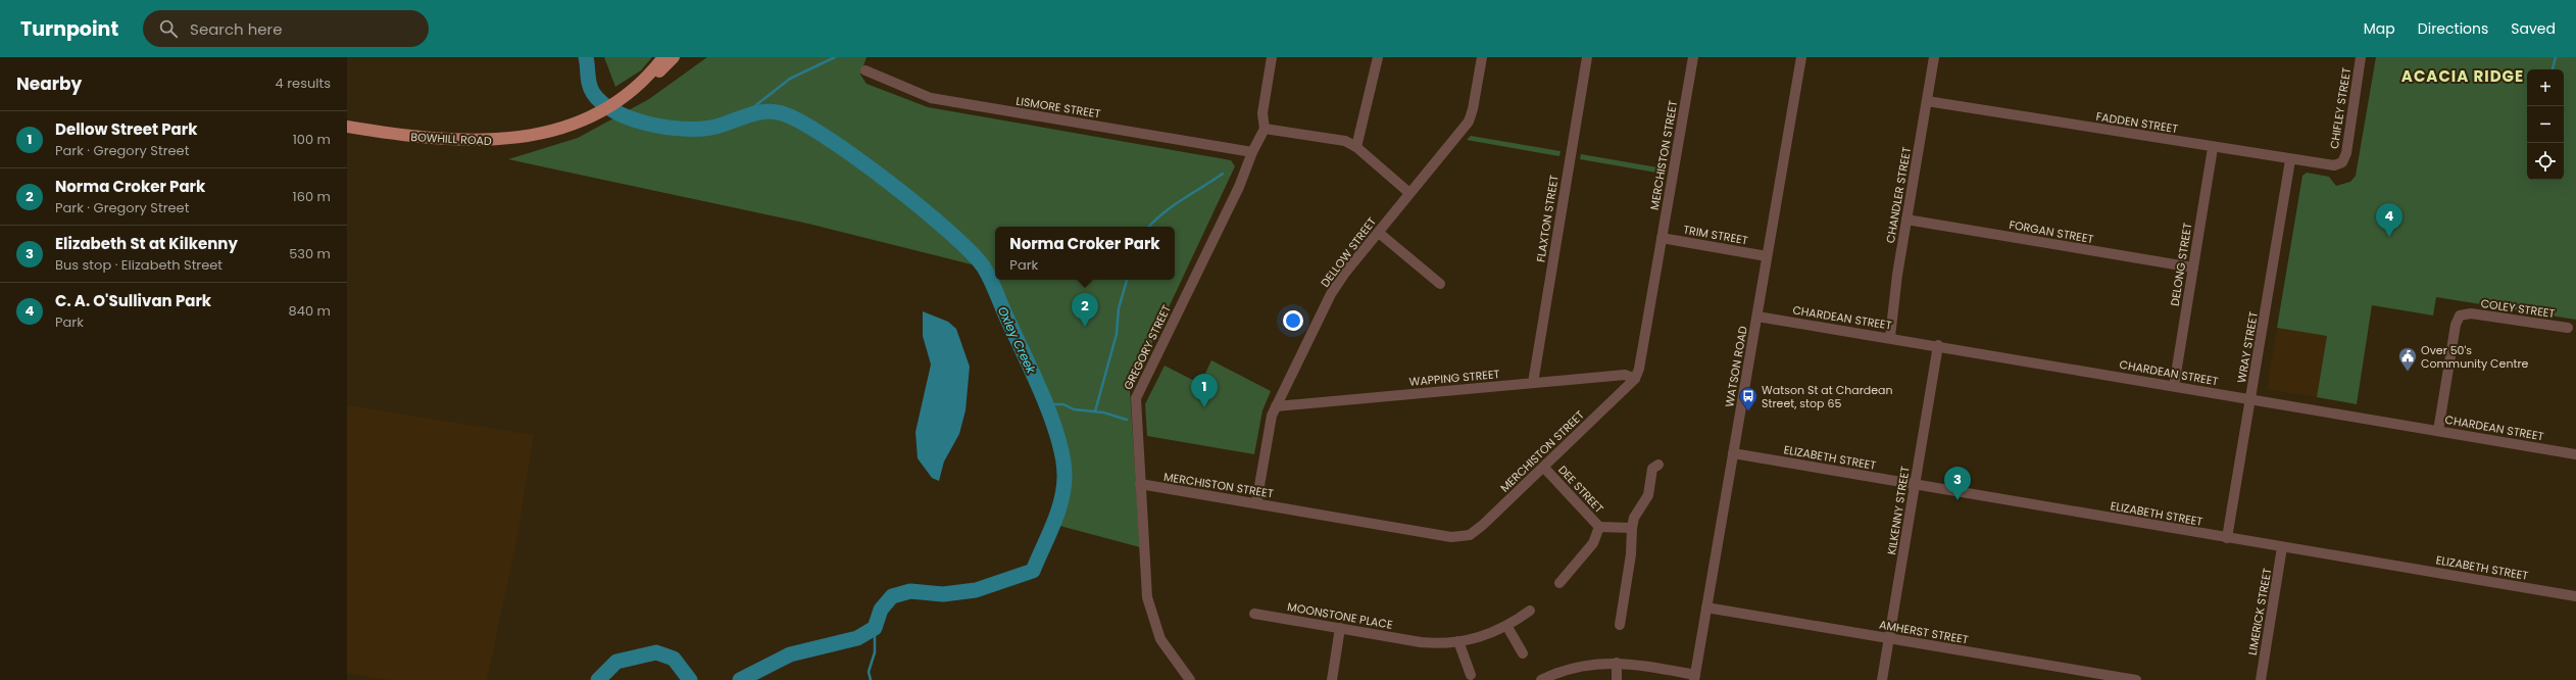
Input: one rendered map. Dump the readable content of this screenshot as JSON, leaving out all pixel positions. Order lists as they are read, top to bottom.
{
  "streets": {
    "main road": ["BOWHILL ROAD"],
    "street": [
      "LISMORE STREET",
      "CHIFLEY STREET",
      "FADDEN STREET",
      "MERCHISTON STREET",
      "CHANDLER STREET",
      "FLAXTON STREET",
      "FORGAN STREET",
      "TRIM STREET",
      "DELLOW STREET",
      "DELONG STREET",
      "COLEY STREET",
      "CHARDEAN STREET",
      "GREGORY STREET",
      "WRAY STREET",
      "WATSON ROAD",
      "WAPPING STREET",
      "ELIZABETH STREET",
      "DEE STREET",
      "KILKENNY STREET",
      "LIMERICK STREET",
      "MOONSTONE PLACE",
      "AMHERST STREET"
    ]
  },
  "crossings": [
    ["LISMORE STREET", "GREGORY STREET"],
    ["CHIFLEY STREET", "FADDEN STREET"],
    ["FADDEN STREET", "CHANDLER STREET"],
    ["FADDEN STREET", "DELONG STREET"],
    ["FADDEN STREET", "WRAY STREET"],
    ["MERCHISTON STREET", "TRIM STREET"],
    ["MERCHISTON STREET", "DELLOW STREET"],
    ["MERCHISTON STREET", "GREGORY STREET"],
    ["MERCHISTON STREET", "WAPPING STREET"],
    ["MERCHISTON STREET", "DEE STREET"],
    ["CHANDLER STREET", "FORGAN STREET"],
    ["CHANDLER STREET", "CHARDEAN STREET"],
    ["FLAXTON STREET", "WAPPING STREET"],
    ["FORGAN STREET", "DELONG STREET"],
    ["TRIM STREET", "WATSON ROAD"],
    ["DELLOW STREET", "WAPPING STREET"],
    ["DELONG STREET", "CHARDEAN STREET"],
    ["COLEY STREET", "CHARDEAN STREET"],
    ["CHARDEAN STREET", "WRAY STREET"],
    ["CHARDEAN STREET", "WATSON ROAD"],
    ["CHARDEAN STREET", "KILKENNY STREET"],
    ["WRAY STREET", "ELIZABETH STREET"],
    ["WATSON ROAD", "ELIZABETH STREET"],
    ["WATSON ROAD", "AMHERST STREET"],
    ["ELIZABETH STREET", "KILKENNY STREET"],
    ["ELIZABETH STREET", "LIMERICK STREET"],
    ["KILKENNY STREET", "AMHERST STREET"]
  ],
  "districts": ["ACACIA RIDGE"],
  "water": ["Oxley Creek"],
  "places": {
    "public building": ["Over 50's Community Centre"],
    "bus stop": ["Watson St at Chardean Street, stop 65"]
  },
  "page": {
    "header": "Turnpoint",
    "search": "Search here",
    "nav": ["Map", "Directions", "Saved"],
    "heading": ["Nearby", "4 results"],
    "map_buttons": ["+", "−"],
    "list": [
      {
        "mark": "1",
        "name": "Dellow Street Park",
        "note": "Park · Gregory Street",
        "value": "100 m"
      },
      {
        "mark": "2",
        "name": "Norma Croker Park",
        "note": "Park · Gregory Street",
        "value": "160 m"
      },
      {
        "mark": "3",
        "name": "Elizabeth St at Kilkenny",
        "note": "Bus stop · Elizabeth Street",
        "value": "530 m"
      },
      {
        "mark": "4",
        "name": "C. A. O'Sullivan Park",
        "note": "Park",
        "value": "840 m"
      }
    ],
    "pins": [
      "4",
      "2",
      "1",
      "3"
    ],
    "popup": ["Norma Croker Park", "Park"]
  }
}
